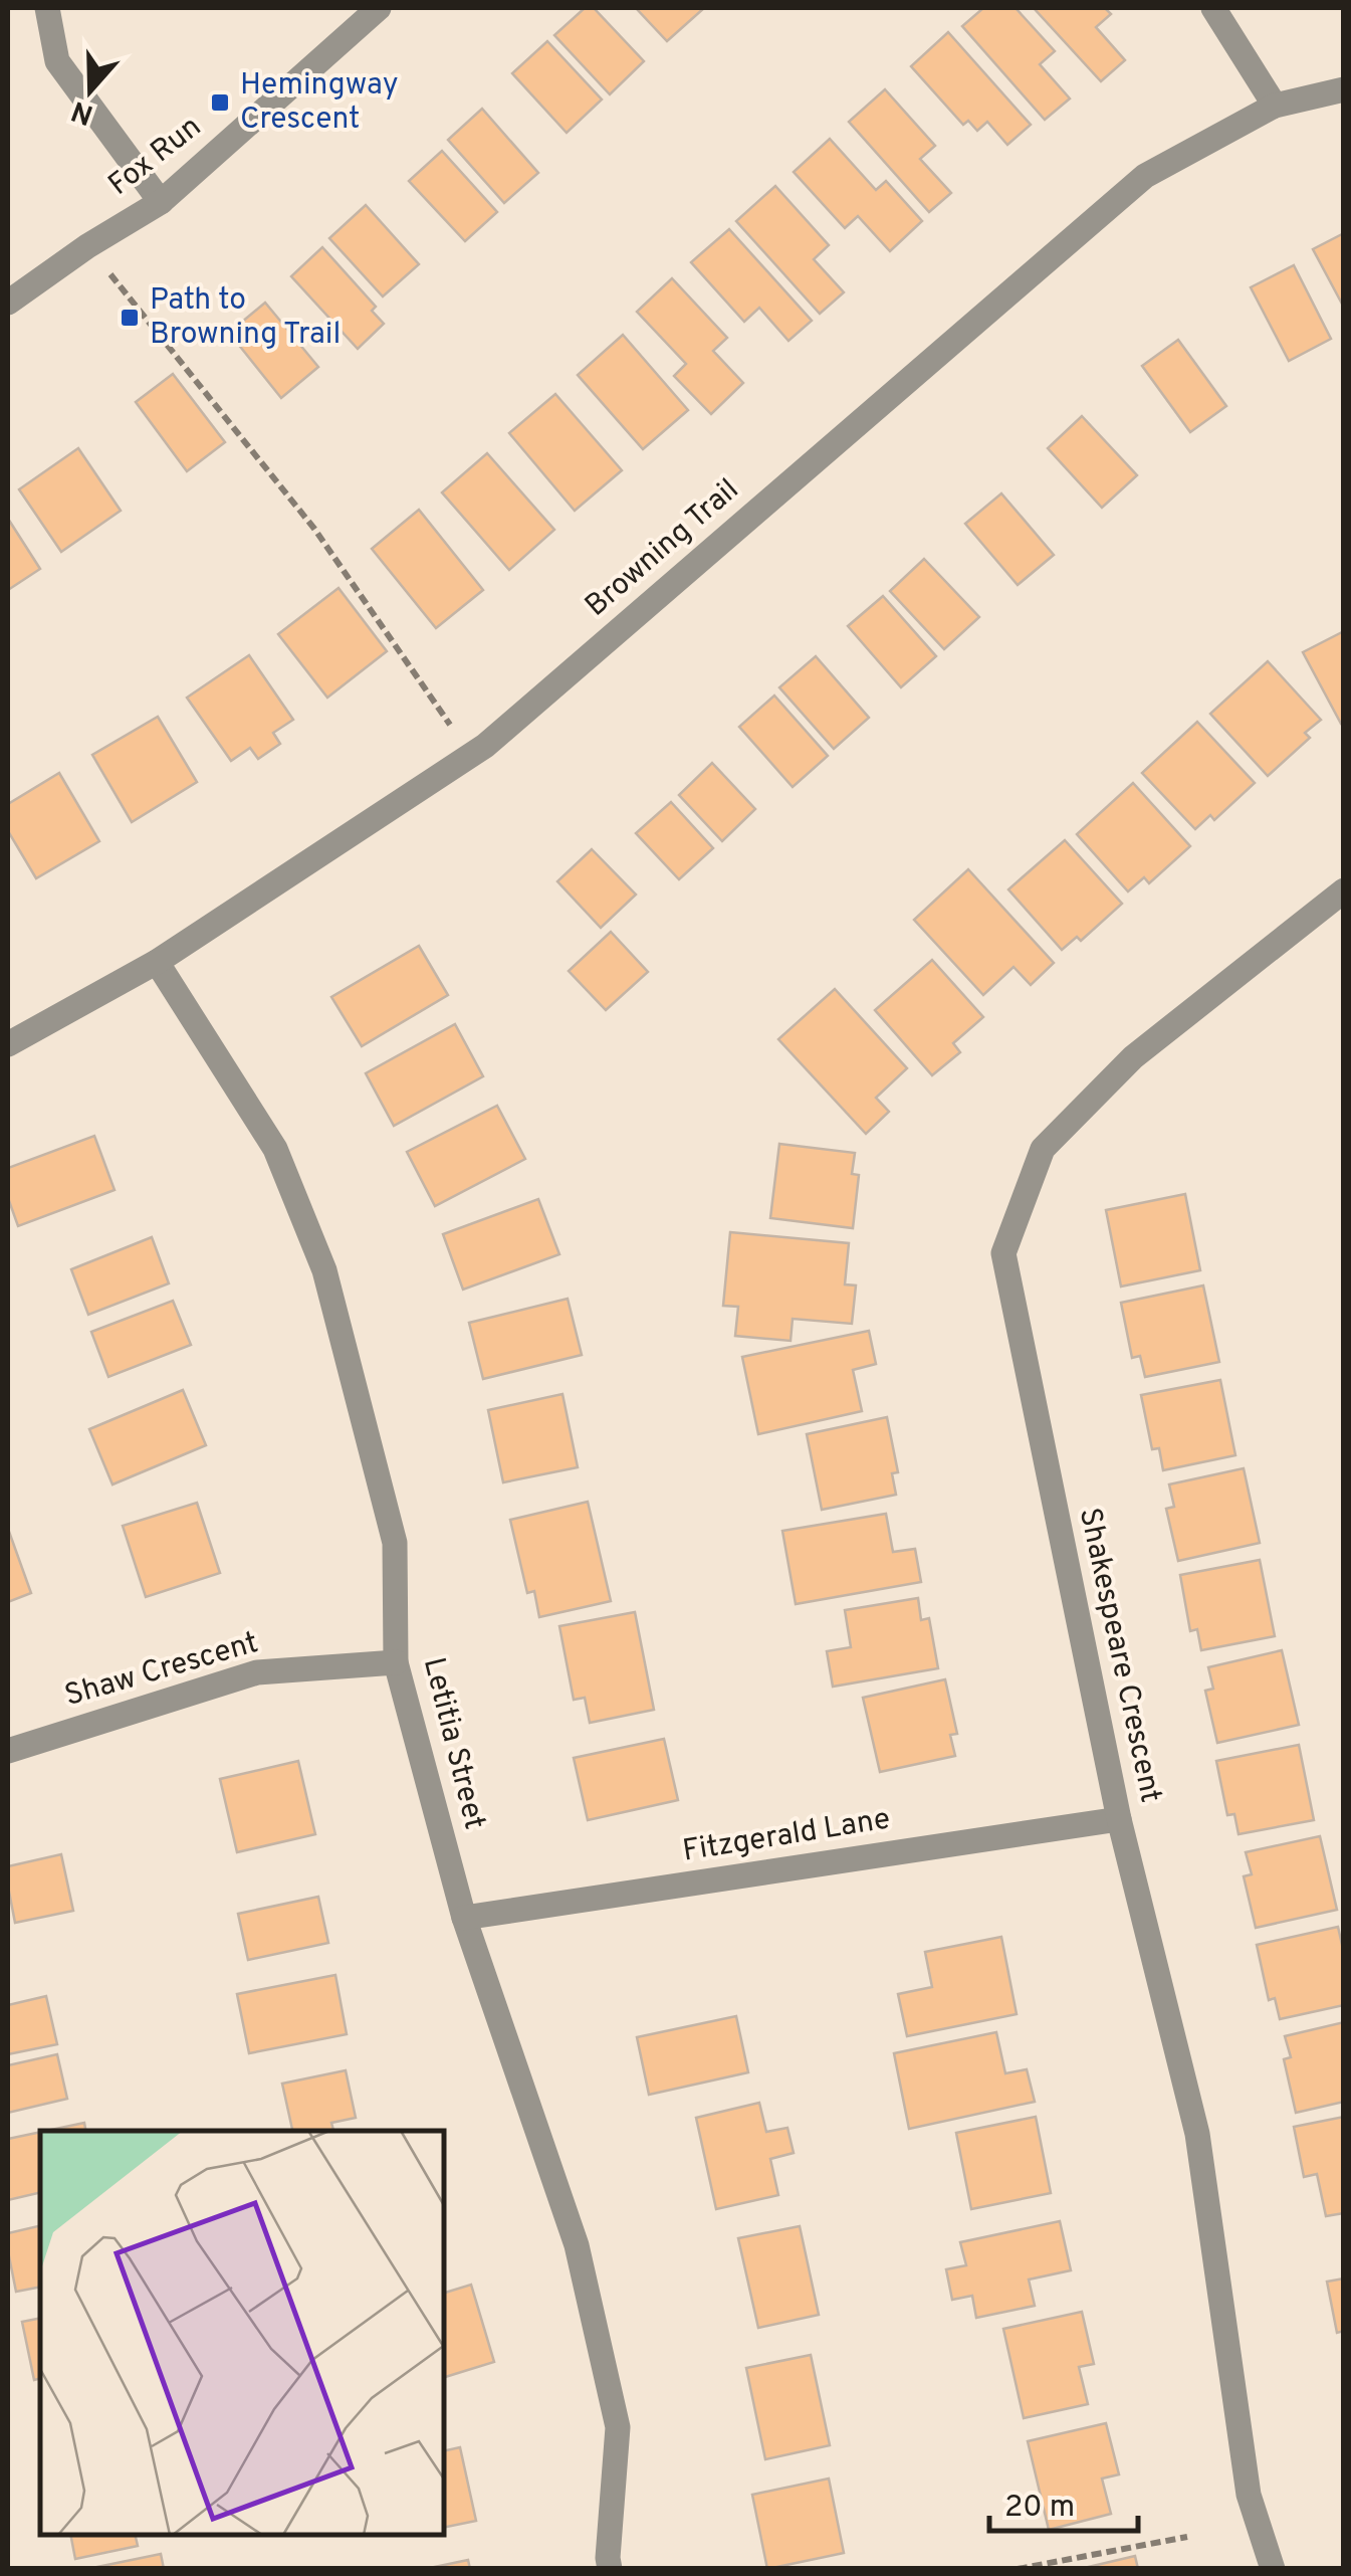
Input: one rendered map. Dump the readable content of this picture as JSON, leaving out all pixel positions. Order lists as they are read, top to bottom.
{
  "streets": {
    "street": [
      "Fox Run",
      "Browning Trail",
      "Shakespeare Crescent",
      "Shaw Crescent",
      "Letitia Street",
      "Fitzgerald Lane"
    ]
  },
  "crossings": [
    ["Browning Trail", "Letitia Street"],
    ["Shakespeare Crescent", "Fitzgerald Lane"],
    ["Shaw Crescent", "Letitia Street"],
    ["Letitia Street", "Fitzgerald Lane"]
  ],
  "places": {
    "transit": ["Hemingway Crescent", "Path to Browning Trail"]
  },
  "scale_bar": "20 m",
  "north": "bottom"
}
